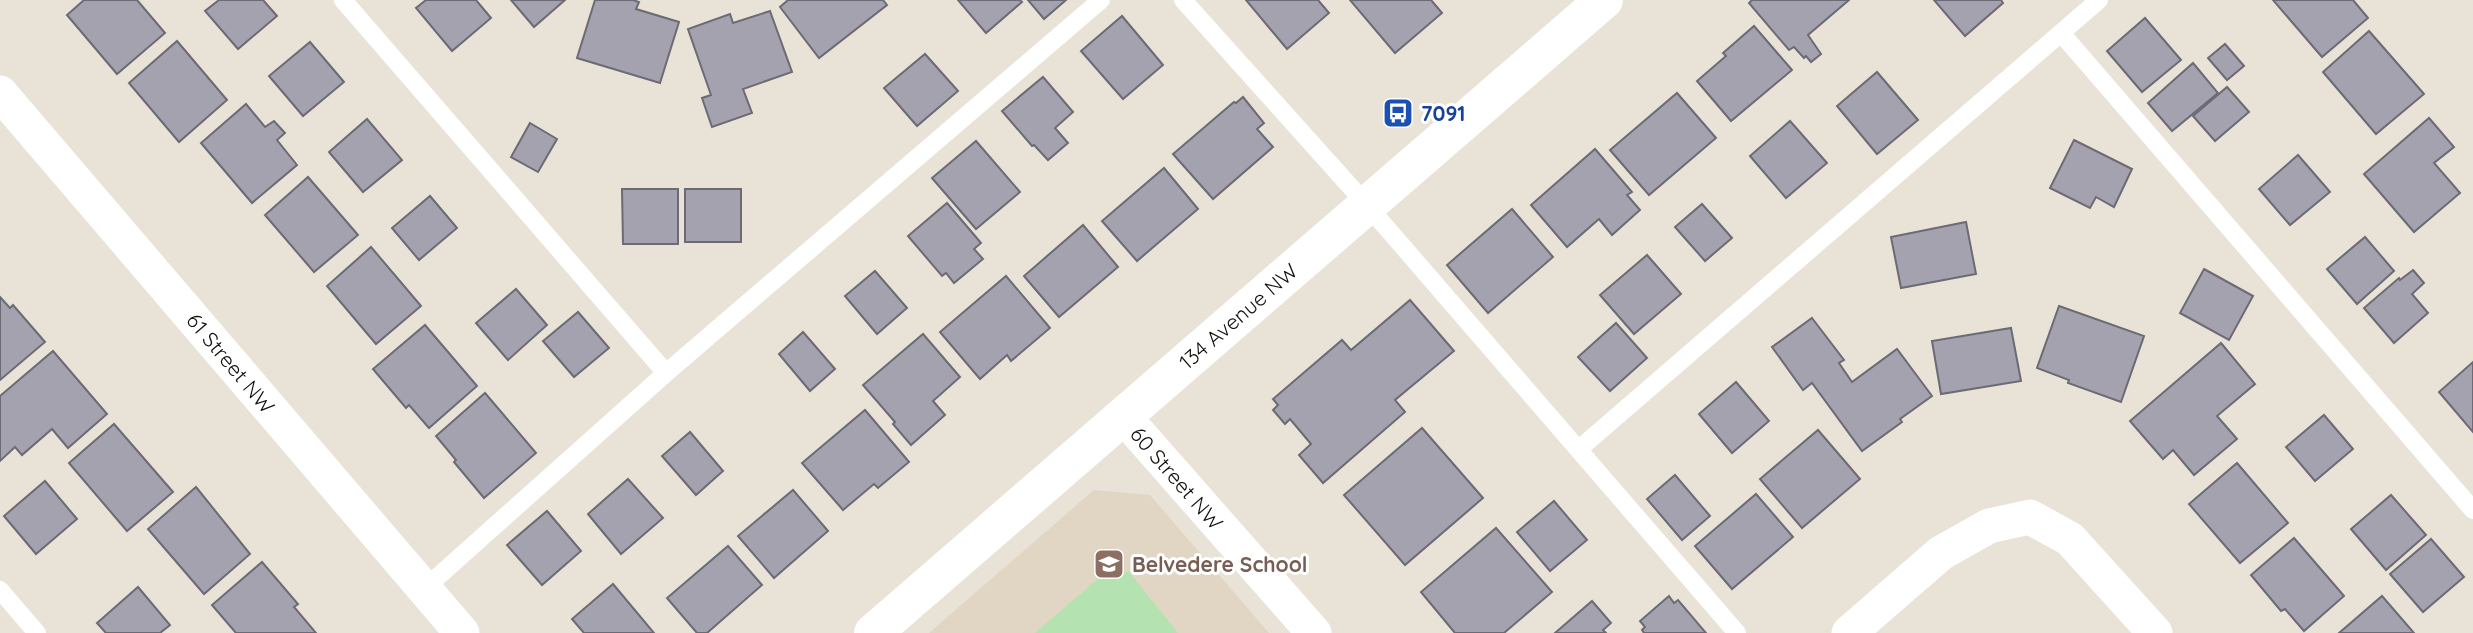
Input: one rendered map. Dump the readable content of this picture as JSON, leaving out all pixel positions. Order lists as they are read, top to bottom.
{
  "streets": {
    "street": ["134 Avenue NW", "61 Street NW", "60 Street NW"]
  },
  "crossings": [
    ["134 Avenue NW", "60 Street NW"]
  ],
  "places": {
    "bus stop": ["7091"],
    "school or university": ["Belvedere School"]
  }
}
